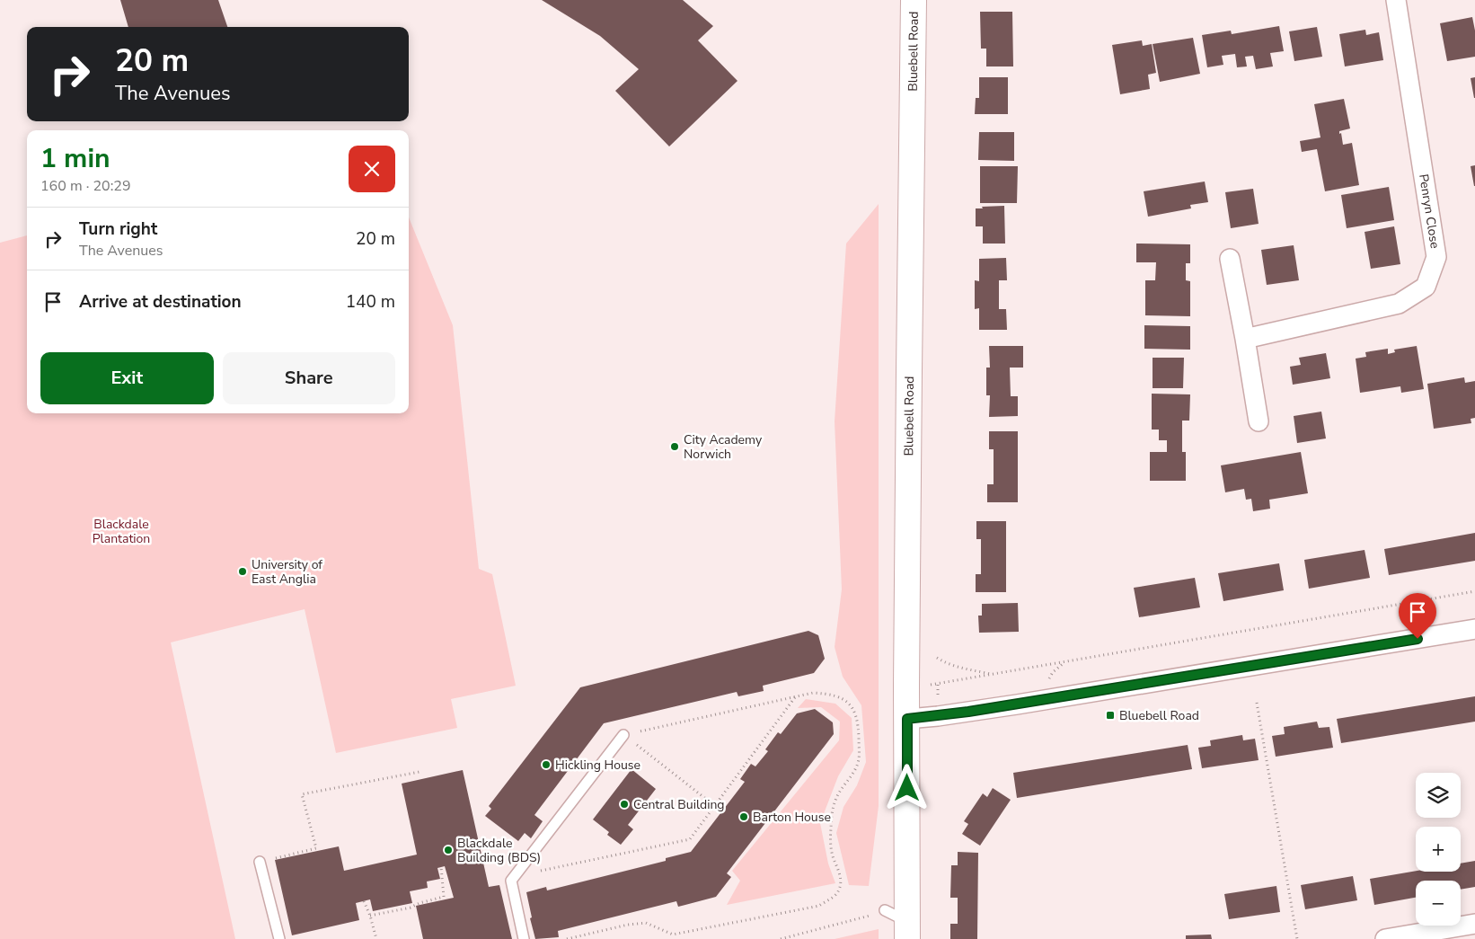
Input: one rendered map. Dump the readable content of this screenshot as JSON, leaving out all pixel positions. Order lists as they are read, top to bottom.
{
  "streets": {
    "street": ["Bluebell Road", "Penryn Close"]
  },
  "parks": ["Blackdale Plantation"],
  "places": {
    "other": [
      "City Academy Norwich",
      "University of East Anglia",
      "Hickling House",
      "Central Building",
      "Barton House",
      "Blackdale Building (BDS)"
    ],
    "transit": ["Bluebell Road"]
  },
  "page": {
    "turn": ["20 m", "The Avenues"],
    "heading": ["1 min", "160 m · 20:29"],
    "list": [
      {
        "name": "Turn right",
        "note": "The Avenues",
        "value": "20 m"
      },
      {
        "name": "Arrive at destination",
        "value": "140 m"
      }
    ],
    "buttons": ["Exit", "Share"],
    "map_buttons": ["+", "−"]
  }
}
